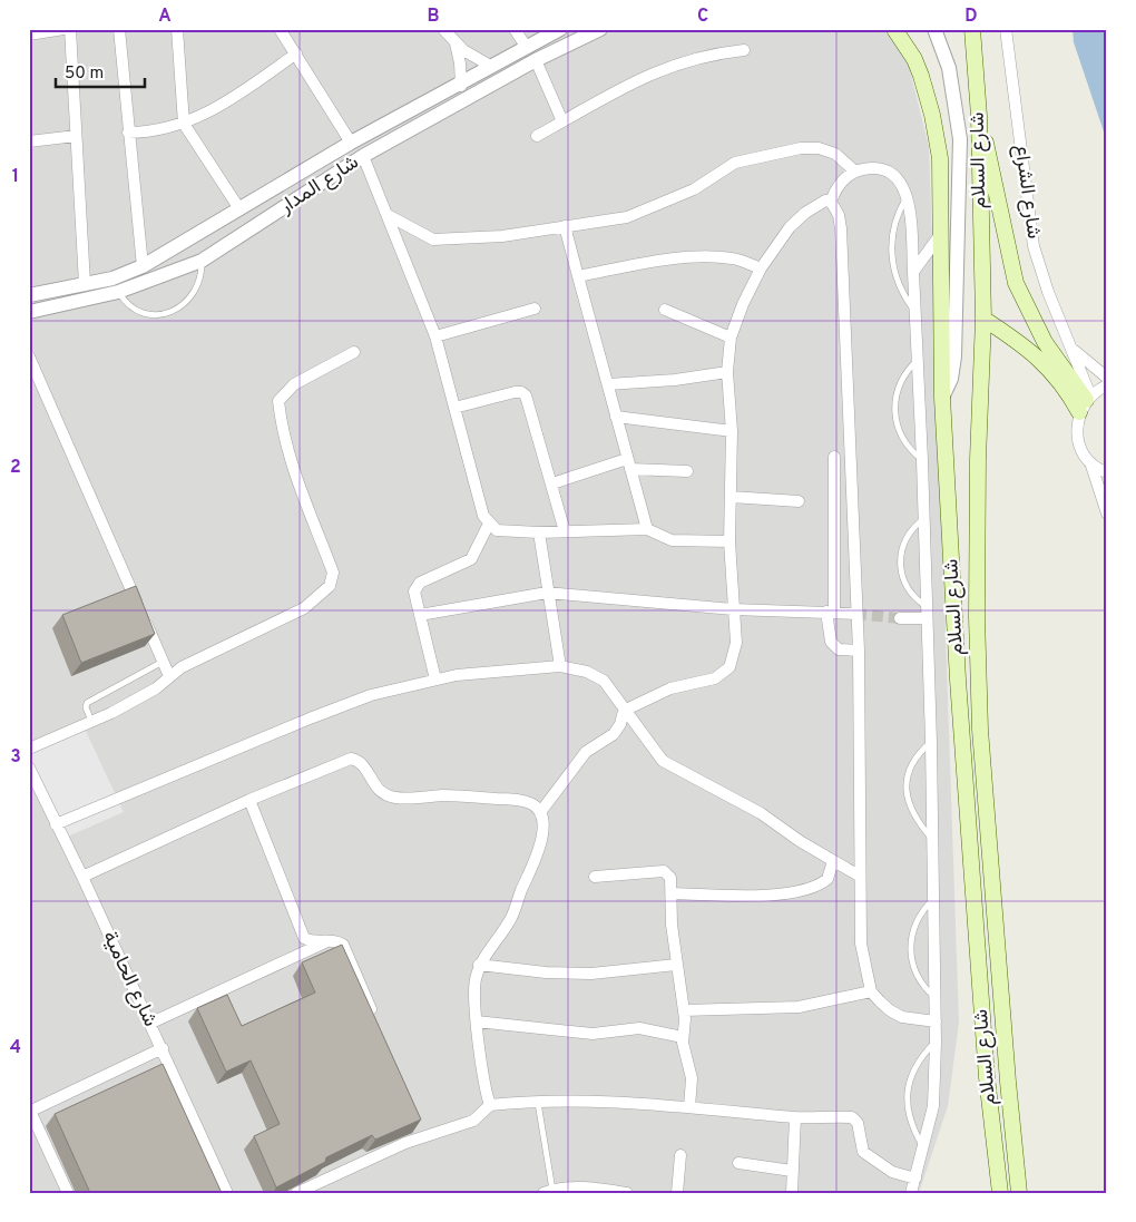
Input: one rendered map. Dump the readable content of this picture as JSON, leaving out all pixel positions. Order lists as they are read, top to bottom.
{
  "streets": {
    "main road": ["شارع السلام"],
    "street": ["شارع المدار", "شارع الشراع", "شارع الحامية"]
  },
  "scale_bar": "50 m",
  "grid": {
    "columns": [
      "A",
      "B",
      "C",
      "D"
    ],
    "rows": [
      "1",
      "2",
      "3",
      "4"
    ]
  }
}
